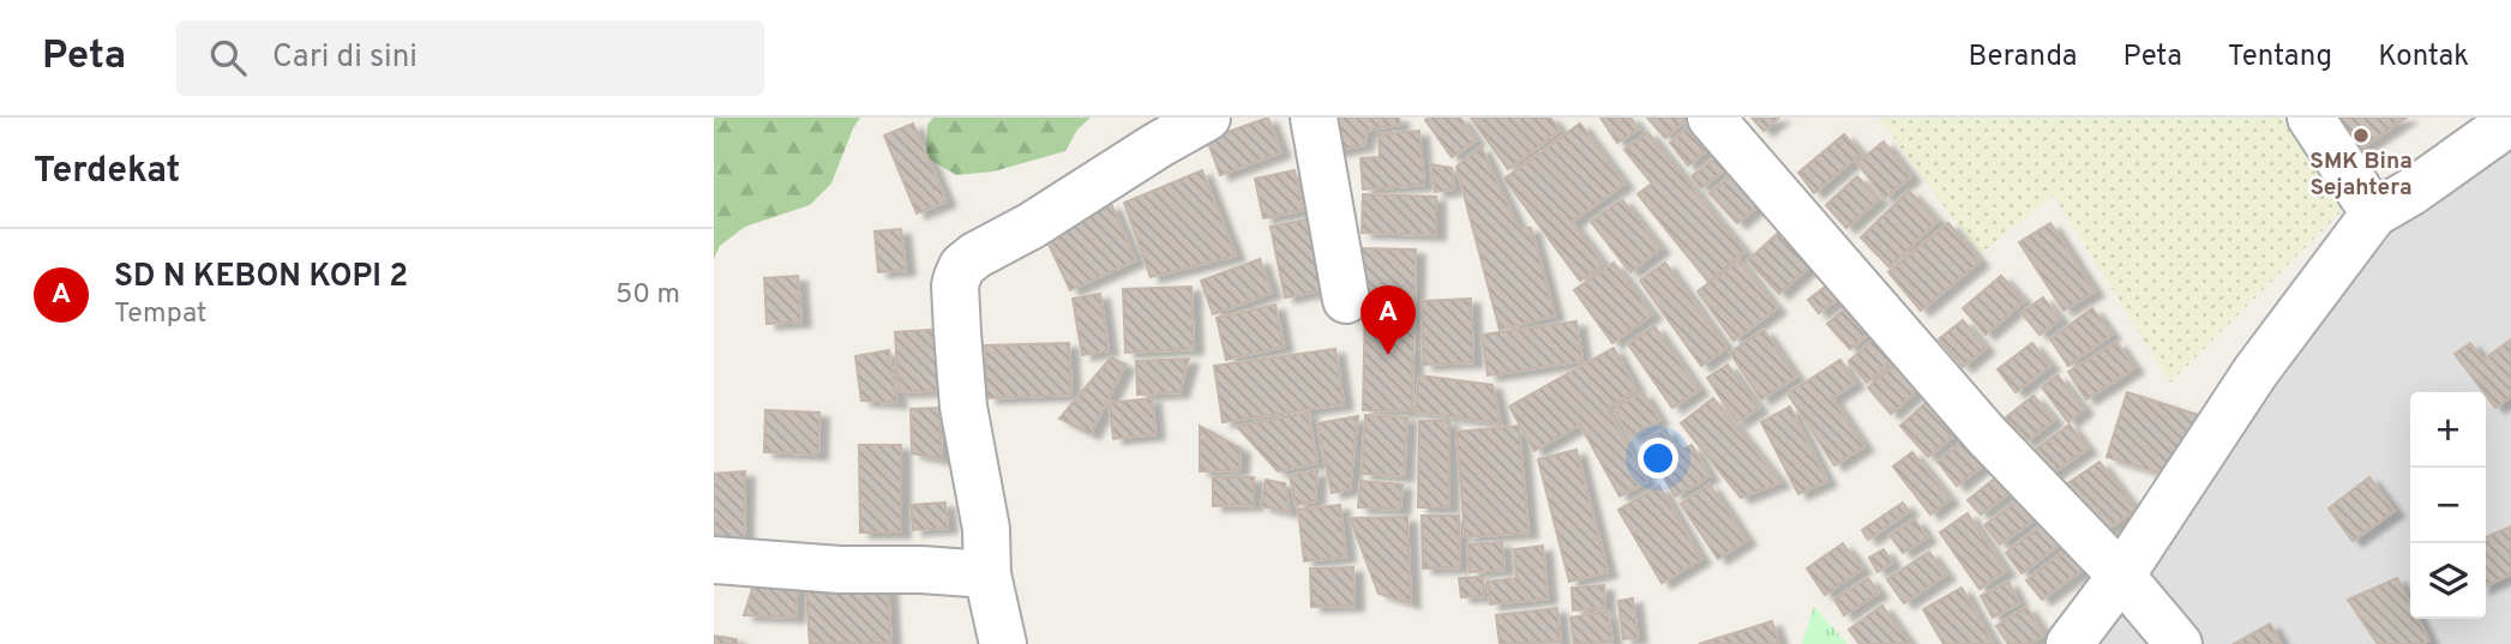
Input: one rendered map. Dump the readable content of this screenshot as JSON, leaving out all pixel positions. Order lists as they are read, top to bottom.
{
  "places": ["SMK Bina Sejahtera"],
  "page": {
    "header": "Peta",
    "search": "Cari di sini",
    "nav": [
      "Beranda",
      "Peta",
      "Tentang",
      "Kontak"
    ],
    "heading": "Terdekat",
    "list": [
      {
        "mark": "A",
        "name": "SD N KEBON KOPI 2",
        "note": "Tempat",
        "value": "50 m"
      }
    ],
    "pins": "A",
    "map_buttons": ["+", "−"]
  }
}
